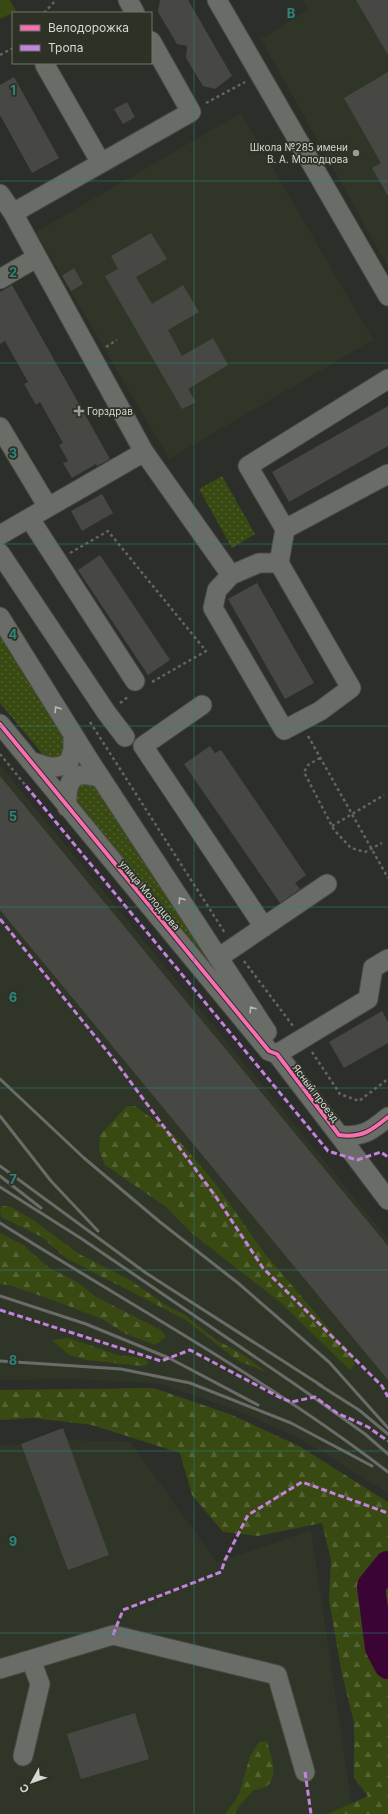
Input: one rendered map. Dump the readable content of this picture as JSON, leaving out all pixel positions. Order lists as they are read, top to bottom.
{
  "streets": {
    "street": ["улица Молодцова", "Ясный проезд"]
  },
  "crossings": [
    ["улица Молодцова", "Ясный проезд"]
  ],
  "places": {
    "other": ["Школа №285 имени В. А. Молодцова"],
    "health": ["Горздрав"]
  },
  "legend": ["Велодорожка", "Тропа"],
  "north": "bottom left",
  "grid": {
    "columns": ["B"],
    "rows": [
      "1",
      "2",
      "3",
      "4",
      "5",
      "6",
      "7",
      "8",
      "9"
    ]
  }
}
